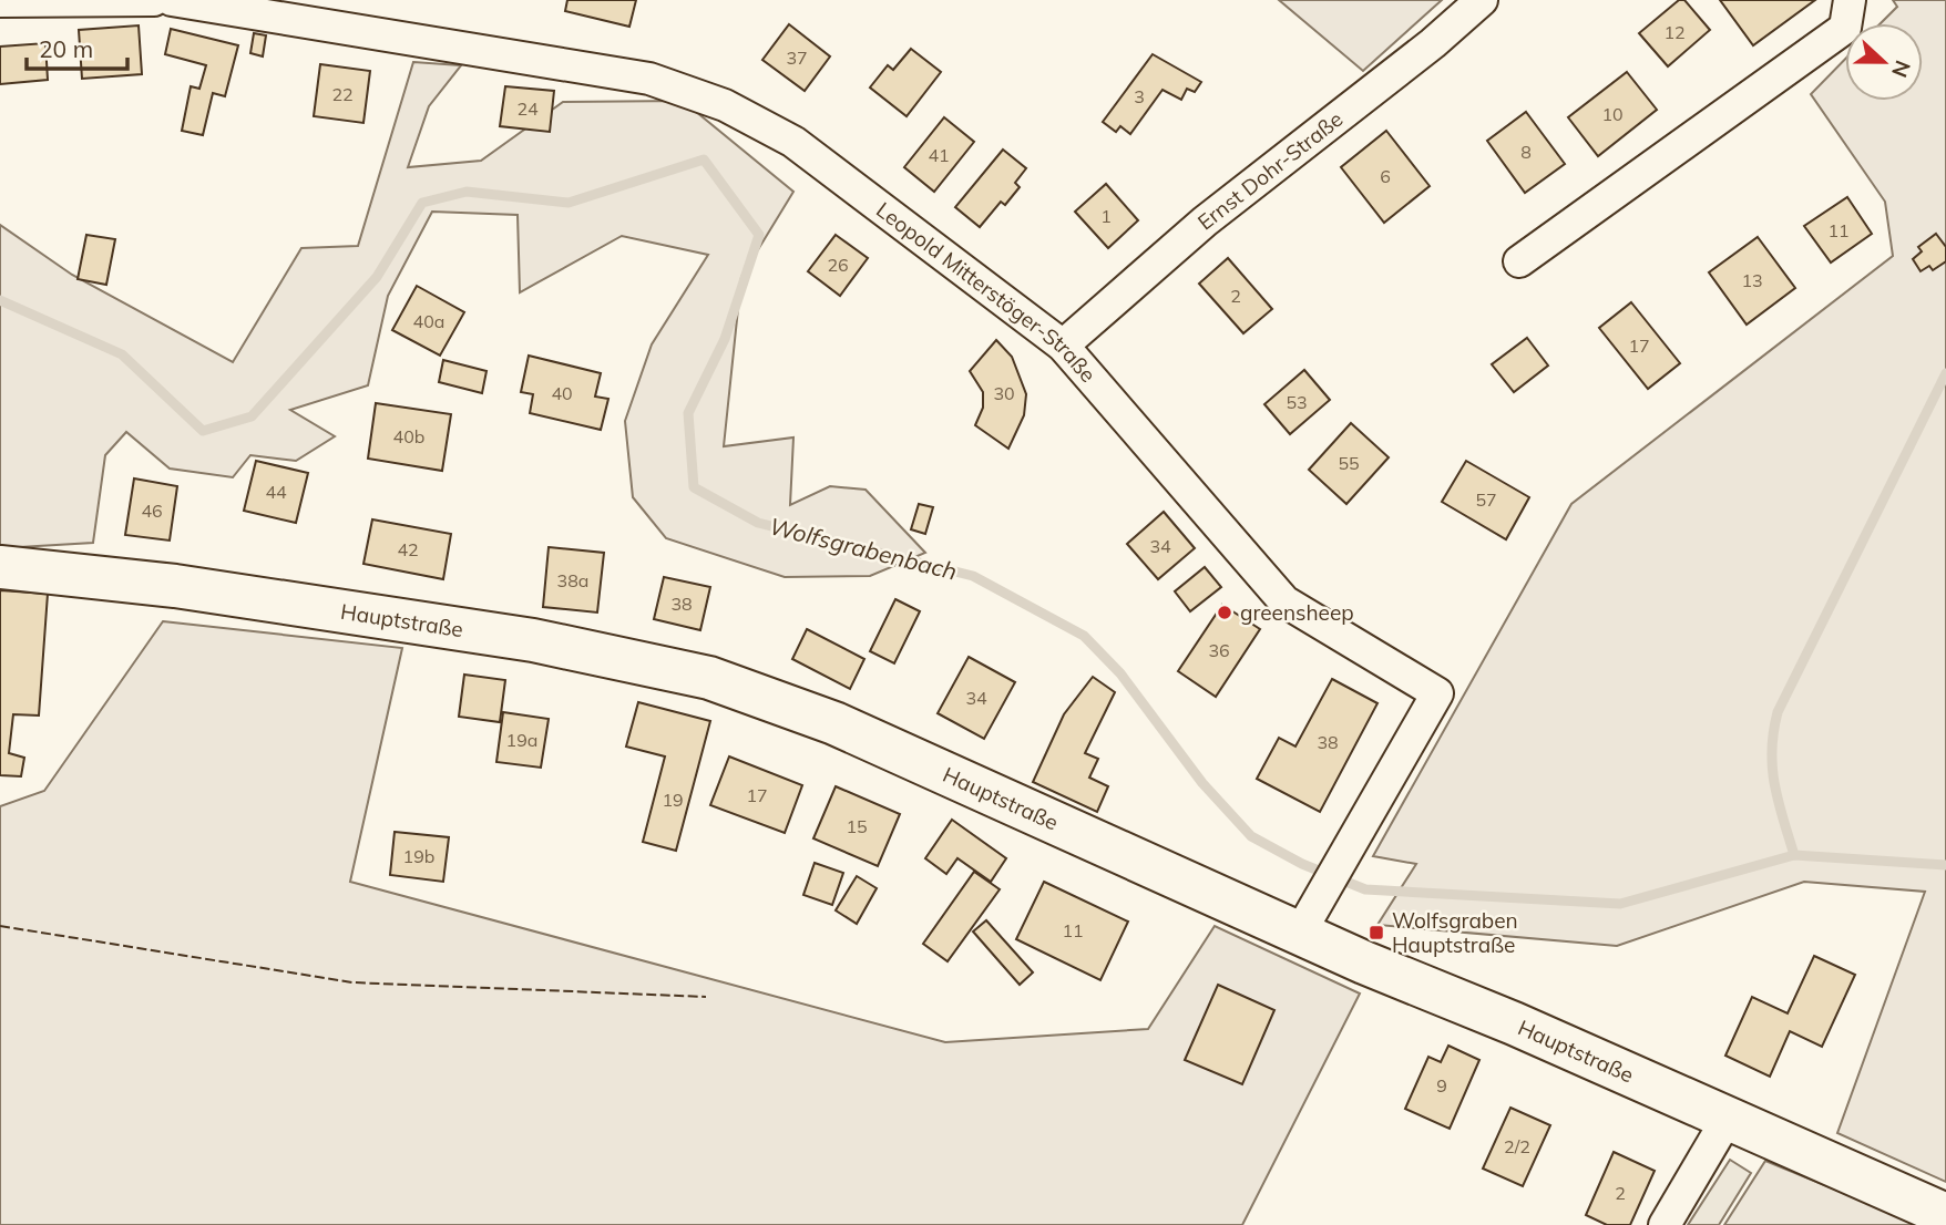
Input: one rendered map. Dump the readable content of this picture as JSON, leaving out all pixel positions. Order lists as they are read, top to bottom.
{
  "streets": {
    "main road": ["Hauptstraße"],
    "street": ["Ernst Dohr-Straße", "Leopold Mitterstöger-Straße"]
  },
  "crossings": [
    ["Ernst Dohr-Straße", "Leopold Mitterstöger-Straße"],
    ["Leopold Mitterstöger-Straße", "Hauptstraße"]
  ],
  "water": ["Wolfsgrabenbach"],
  "places": {
    "other": ["greensheep"],
    "transit": ["Wolfsgraben Hauptstraße"]
  },
  "house_numbers": [
    "12",
    "37",
    "22",
    "3",
    "24",
    "10",
    "8",
    "41",
    "6",
    "1",
    "11",
    "26",
    "13",
    "2",
    "40a",
    "17",
    "40",
    "30",
    "53",
    "40b",
    "55",
    "44",
    "57",
    "46",
    "34",
    "42",
    "38a",
    "38",
    "36",
    "34",
    "19a",
    "38",
    "17",
    "19",
    "15",
    "19b",
    "11",
    "9",
    "2/2",
    "2"
  ],
  "scale_bar": "20 m",
  "north": "right"
}
